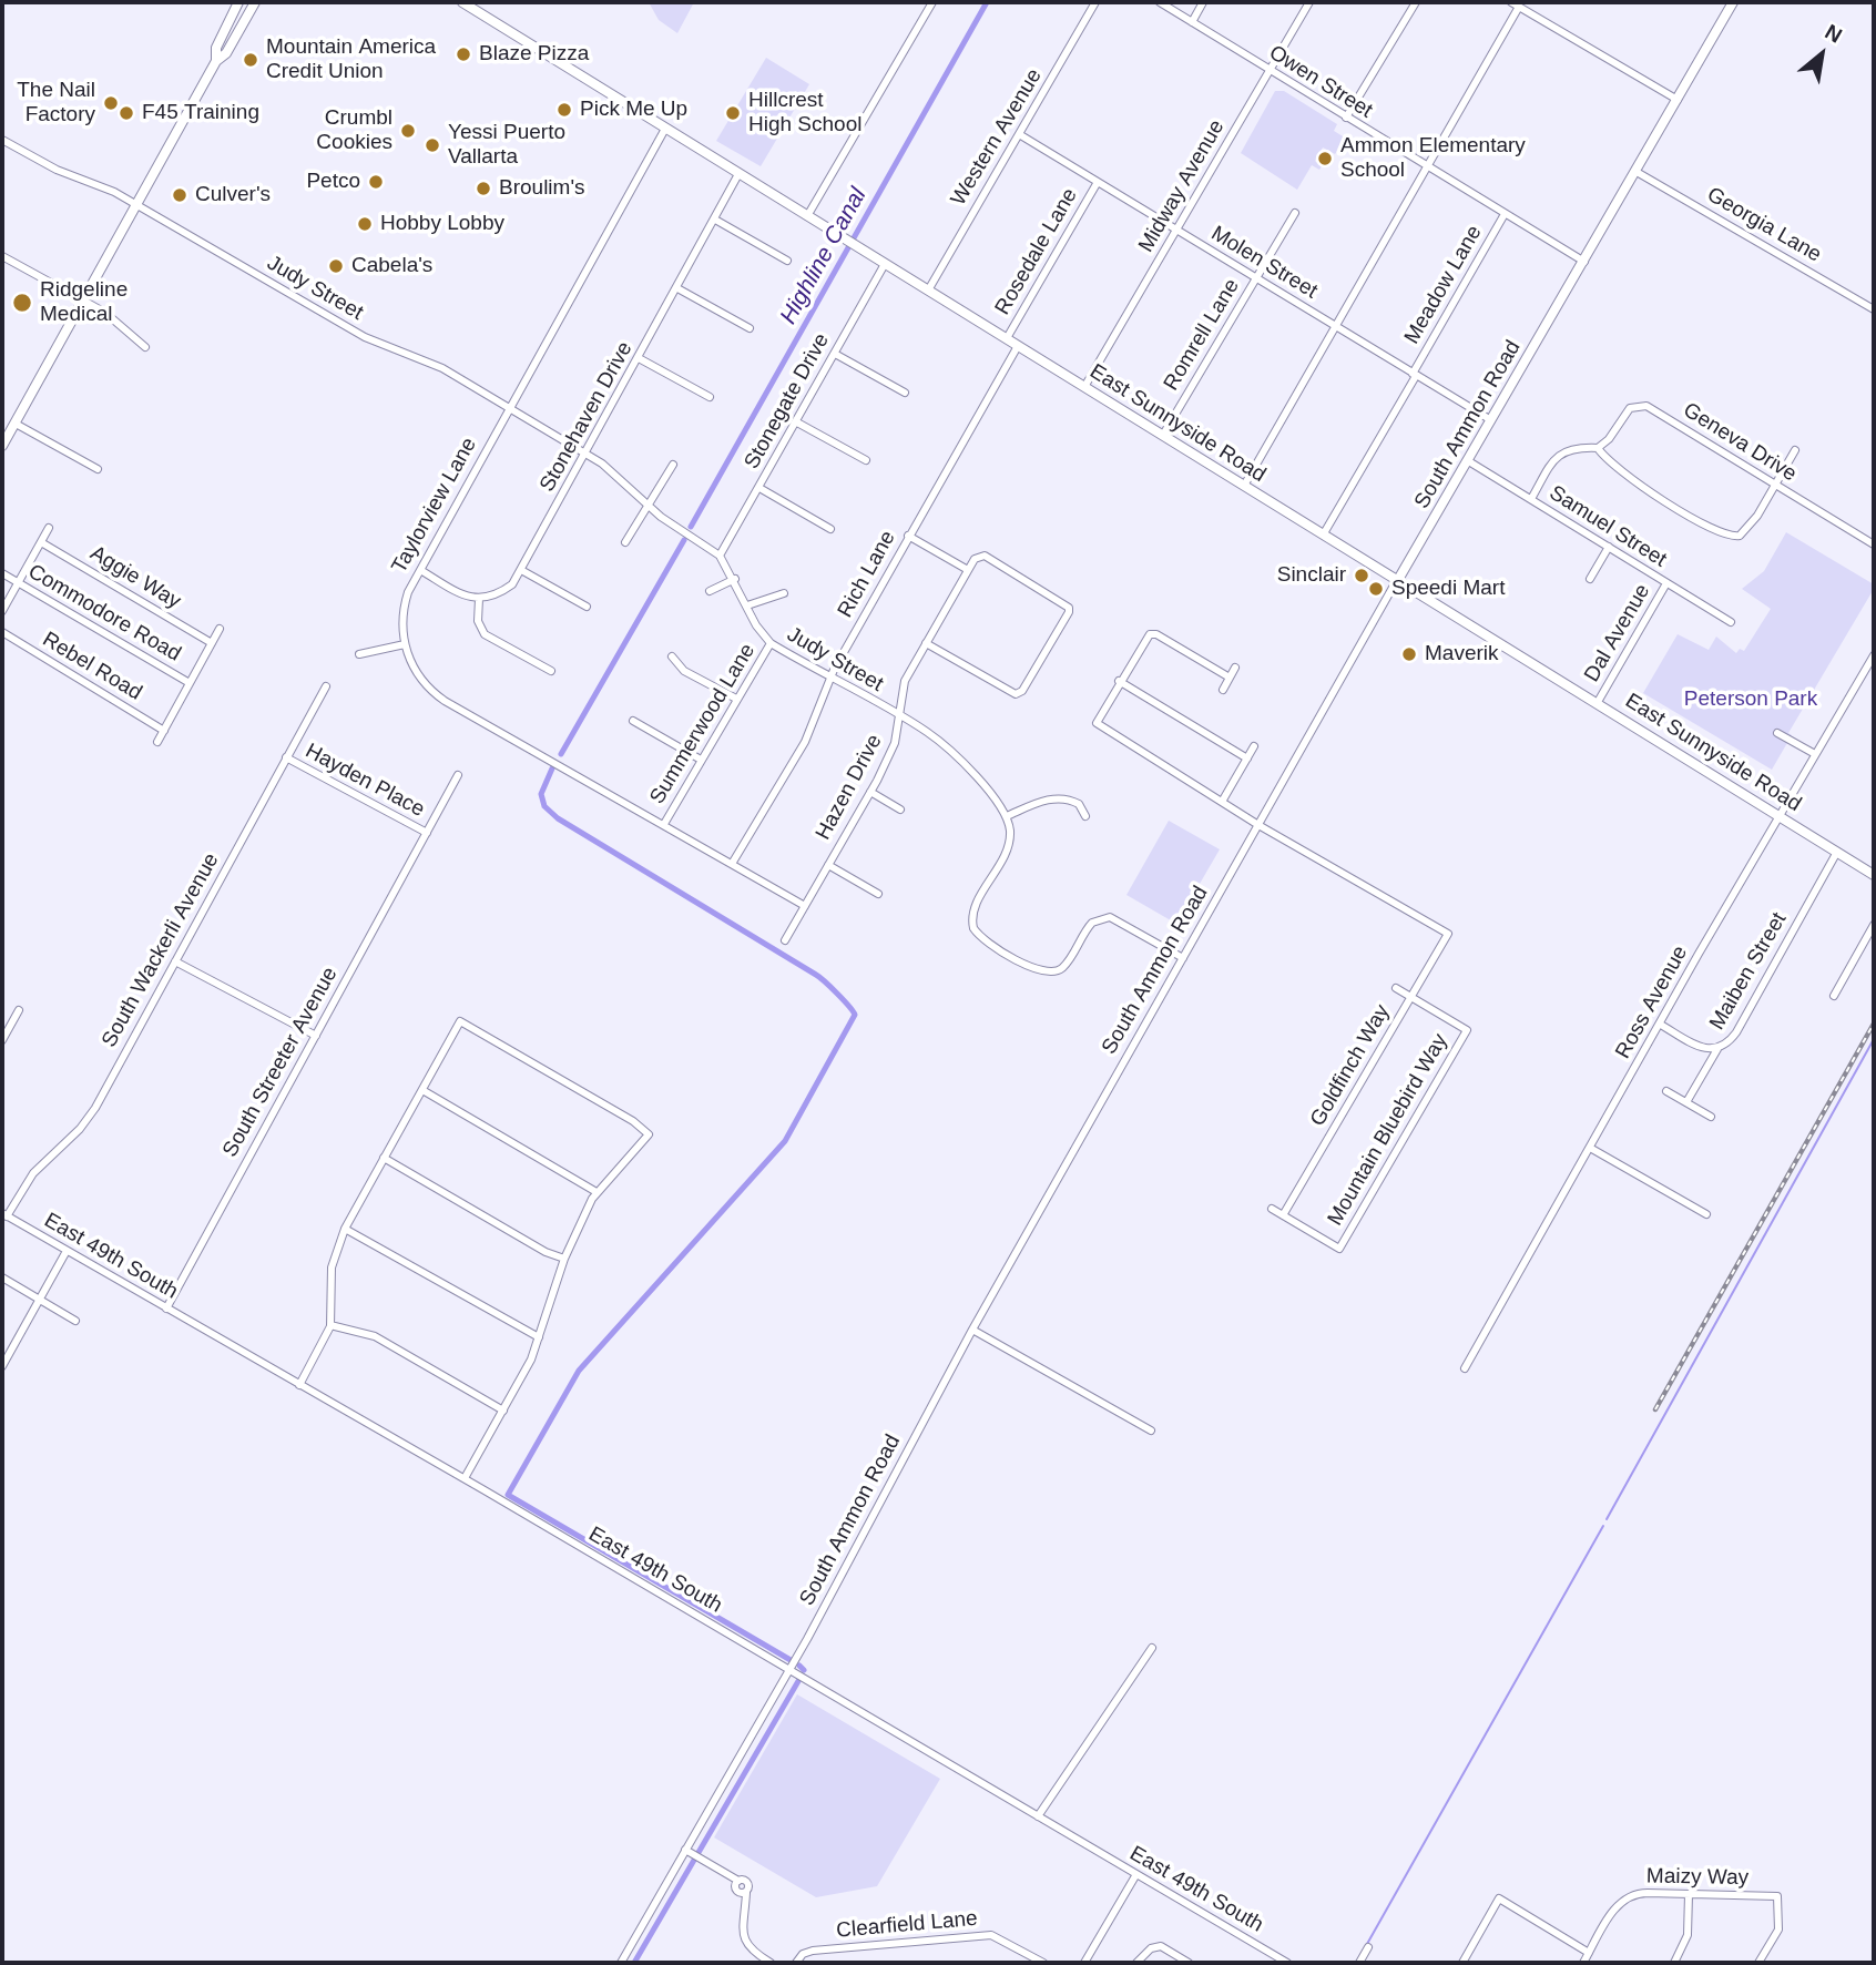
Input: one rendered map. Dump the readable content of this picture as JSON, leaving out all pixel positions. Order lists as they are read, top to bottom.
{
  "streets": {
    "main road": ["East Sunnyside Road", "South Ammon Road"],
    "street": [
      "Owen Street",
      "Western Avenue",
      "Midway Avenue",
      "Georgia Lane",
      "Rosedale Lane",
      "Molen Street",
      "Meadow Lane",
      "Judy Street",
      "Romrell Lane",
      "Stonegate Drive",
      "Stonehaven Drive",
      "Geneva Drive",
      "Taylorview Lane",
      "Samuel Street",
      "Rich Lane",
      "Aggie Way",
      "Commodore Road",
      "Dal Avenue",
      "Rebel Road",
      "Summerwood Lane",
      "Hayden Place",
      "Hazen Drive",
      "South Wackerli Avenue",
      "Maiben Street",
      "Ross Avenue",
      "South Streeter Avenue",
      "Goldfinch Way",
      "Mountain Bluebird Way",
      "East 49th South",
      "Maizy Way",
      "Clearfield Lane"
    ]
  },
  "crossings": [
    ["Owen Street", "Midway Avenue"],
    ["Owen Street", "Meadow Lane"],
    ["Owen Street", "South Ammon Road"],
    ["Western Avenue", "Molen Street"],
    ["Western Avenue", "East Sunnyside Road"],
    ["Midway Avenue", "Molen Street"],
    ["Midway Avenue", "East Sunnyside Road"],
    ["Georgia Lane", "South Ammon Road"],
    ["Rosedale Lane", "Molen Street"],
    ["Rosedale Lane", "East Sunnyside Road"],
    ["Molen Street", "Meadow Lane"],
    ["Molen Street", "Romrell Lane"],
    ["Molen Street", "South Ammon Road"],
    ["Meadow Lane", "East Sunnyside Road"],
    ["Judy Street", "Stonegate Drive"],
    ["Judy Street", "Stonehaven Drive"],
    ["Judy Street", "Taylorview Lane"],
    ["Judy Street", "Rich Lane"],
    ["Judy Street", "Summerwood Lane"],
    ["Judy Street", "Hazen Drive"],
    ["Romrell Lane", "East Sunnyside Road"],
    ["Stonegate Drive", "East Sunnyside Road"],
    ["Stonehaven Drive", "East Sunnyside Road"],
    ["East Sunnyside Road", "South Ammon Road"],
    ["East Sunnyside Road", "Taylorview Lane"],
    ["East Sunnyside Road", "Rich Lane"],
    ["East Sunnyside Road", "Dal Avenue"],
    ["East Sunnyside Road", "Maiben Street"],
    ["East Sunnyside Road", "Ross Avenue"],
    ["South Ammon Road", "Samuel Street"],
    ["South Ammon Road", "Goldfinch Way"],
    ["South Ammon Road", "East 49th South"],
    ["Taylorview Lane", "Rich Lane"],
    ["Taylorview Lane", "Summerwood Lane"],
    ["Taylorview Lane", "Hazen Drive"],
    ["Samuel Street", "Dal Avenue"],
    ["Hayden Place", "South Wackerli Avenue"],
    ["Hayden Place", "South Streeter Avenue"],
    ["South Wackerli Avenue", "East 49th South"],
    ["Maiben Street", "Ross Avenue"],
    ["South Streeter Avenue", "East 49th South"],
    ["Goldfinch Way", "Mountain Bluebird Way"]
  ],
  "water": ["Highline Canal"],
  "parks": ["Peterson Park"],
  "places": [
    "Blaze Pizza",
    "Mountain America Credit Union",
    "The Nail Factory",
    "Pick Me Up",
    "F45 Training",
    "Hillcrest High School",
    "Crumbl Cookies",
    "Yessi Puerto Vallarta",
    "Ammon Elementary School",
    "Petco",
    "Broulim's",
    "Culver's",
    "Hobby Lobby",
    "Cabela's",
    "Ridgeline Medical",
    "Sinclair",
    "Speedi Mart",
    "Maverik"
  ],
  "north": "top right"
}
